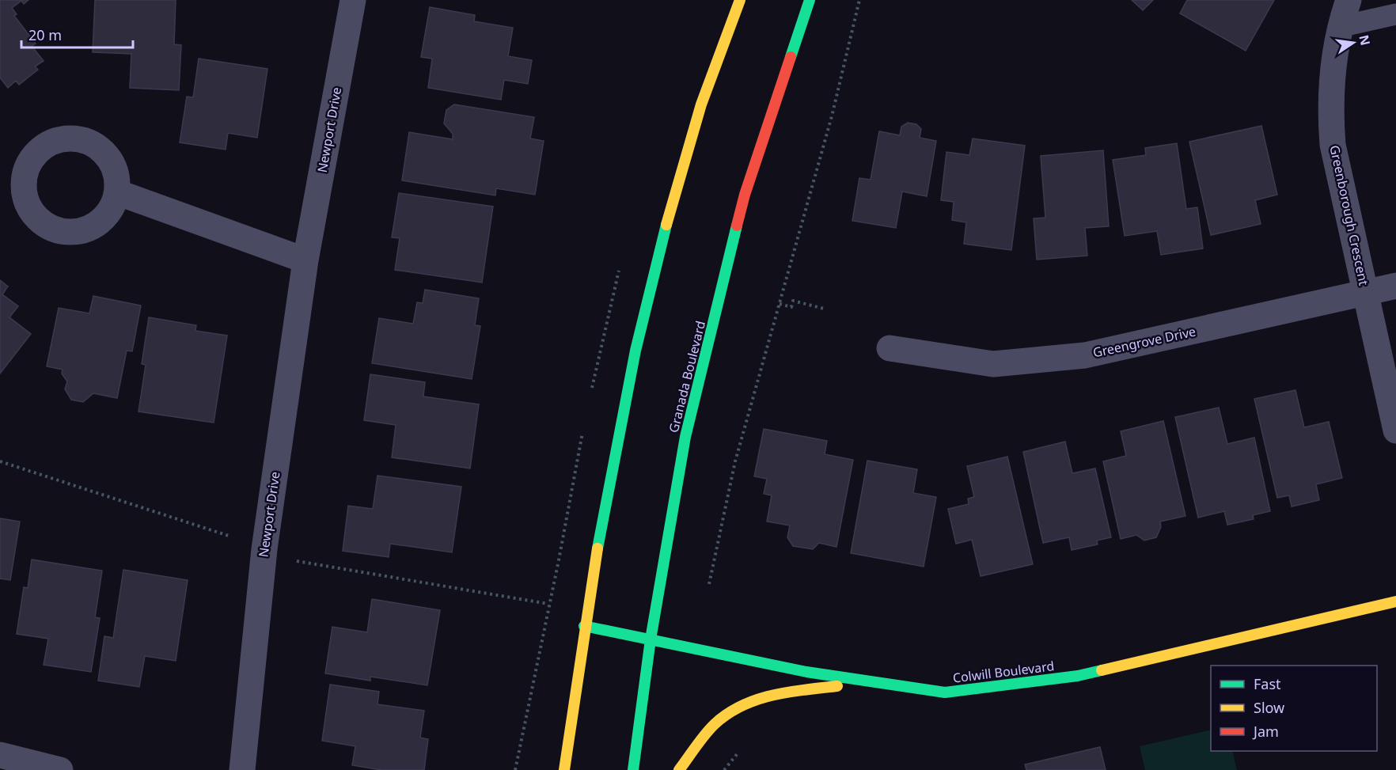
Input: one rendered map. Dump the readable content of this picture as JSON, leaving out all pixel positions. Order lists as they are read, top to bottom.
{
  "streets": {
    "main road": ["Granada Boulevard", "Colwill Boulevard"],
    "street": ["Newport Drive", "Greenborough Crescent", "Greengrove Drive"]
  },
  "crossings": [
    ["Greenborough Crescent", "Greengrove Drive"],
    ["Granada Boulevard", "Colwill Boulevard"]
  ],
  "legend": ["Fast", "Slow", "Jam"],
  "scale_bar": "20 m",
  "north": "right"
}
